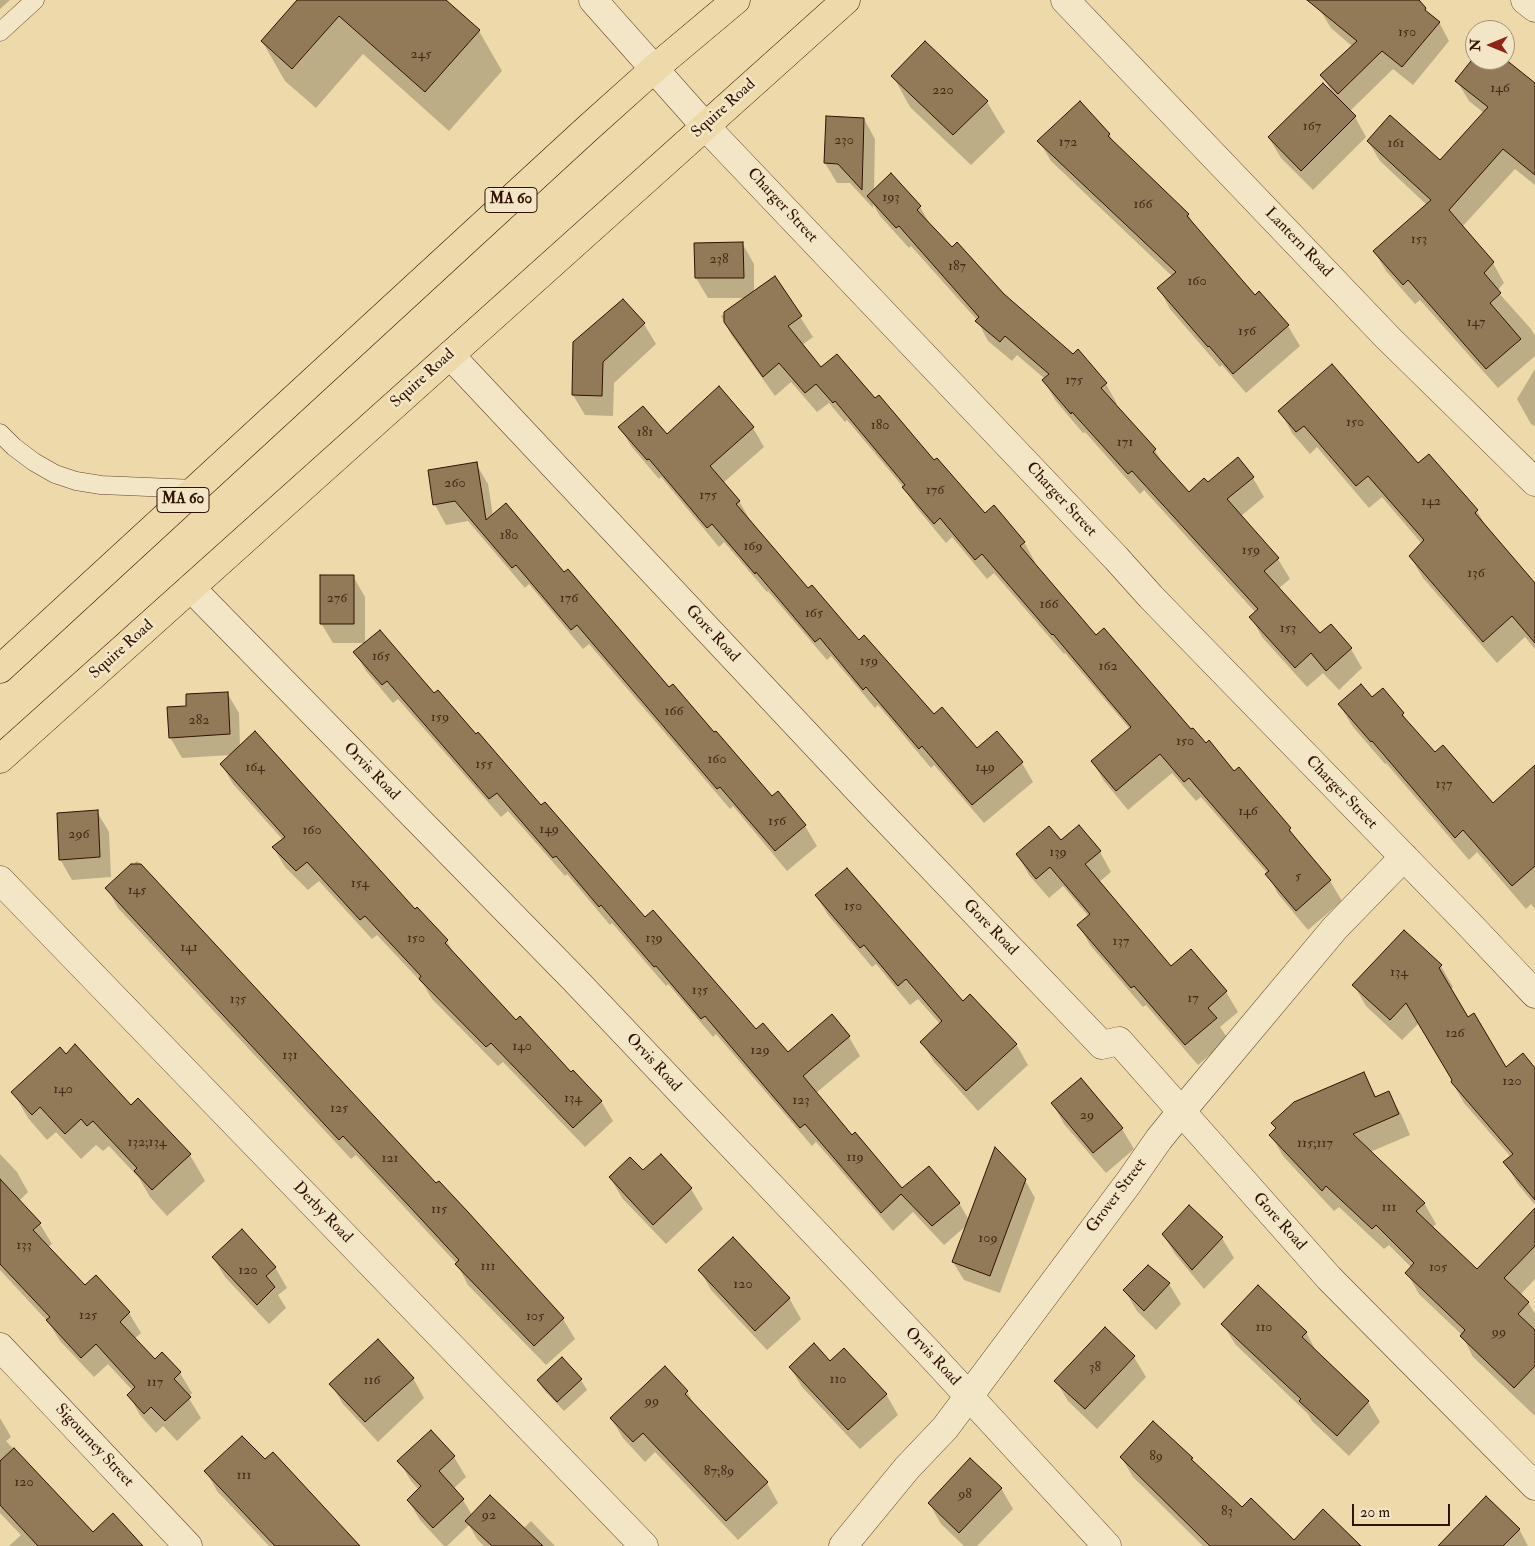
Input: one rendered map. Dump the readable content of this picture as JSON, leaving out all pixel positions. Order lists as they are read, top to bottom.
{
  "streets": {
    "highway": ["Squire Road", "MA 60"],
    "street": [
      "Charger Street",
      "Lantern Road",
      "Gore Road",
      "Orvis Road",
      "Grover Street",
      "Derby Road",
      "Sigourney Street"
    ]
  },
  "crossings": [
    ["Squire Road", "Charger Street"],
    ["Squire Road", "Gore Road"],
    ["Squire Road", "Orvis Road"],
    ["MA 60", "Charger Street"],
    ["Charger Street", "Grover Street"],
    ["Gore Road", "Grover Street"],
    ["Orvis Road", "Grover Street"]
  ],
  "house_numbers": [
    "150",
    "245",
    "146",
    "220",
    "167",
    "230",
    "172",
    "161",
    "193",
    "166",
    "153",
    "238",
    "187",
    "160",
    "147",
    "156",
    "175",
    "150",
    "180",
    "181",
    "171",
    "260",
    "176",
    "175",
    "142",
    "180",
    "169",
    "159",
    "136",
    "276",
    "176",
    "166",
    "165",
    "153",
    "165",
    "159",
    "162",
    "166",
    "159",
    "282",
    "150",
    "160",
    "155",
    "164",
    "149",
    "137",
    "146",
    "156",
    "149",
    "160",
    "296",
    "139",
    "5",
    "154",
    "145",
    "150",
    "150",
    "139",
    "137",
    "141",
    "134",
    "135",
    "17",
    "135",
    "126",
    "140",
    "129",
    "131",
    "120",
    "140",
    "134",
    "123",
    "125",
    "29",
    "132;134",
    "115;117",
    "119",
    "121",
    "111",
    "115",
    "109",
    "133",
    "111",
    "105",
    "120",
    "120",
    "125",
    "105",
    "110",
    "99",
    "38",
    "110",
    "116",
    "117",
    "99",
    "89",
    "87;89",
    "111",
    "120",
    "98",
    "83",
    "92"
  ],
  "scale_bar": "20 m",
  "north": "left"
}
